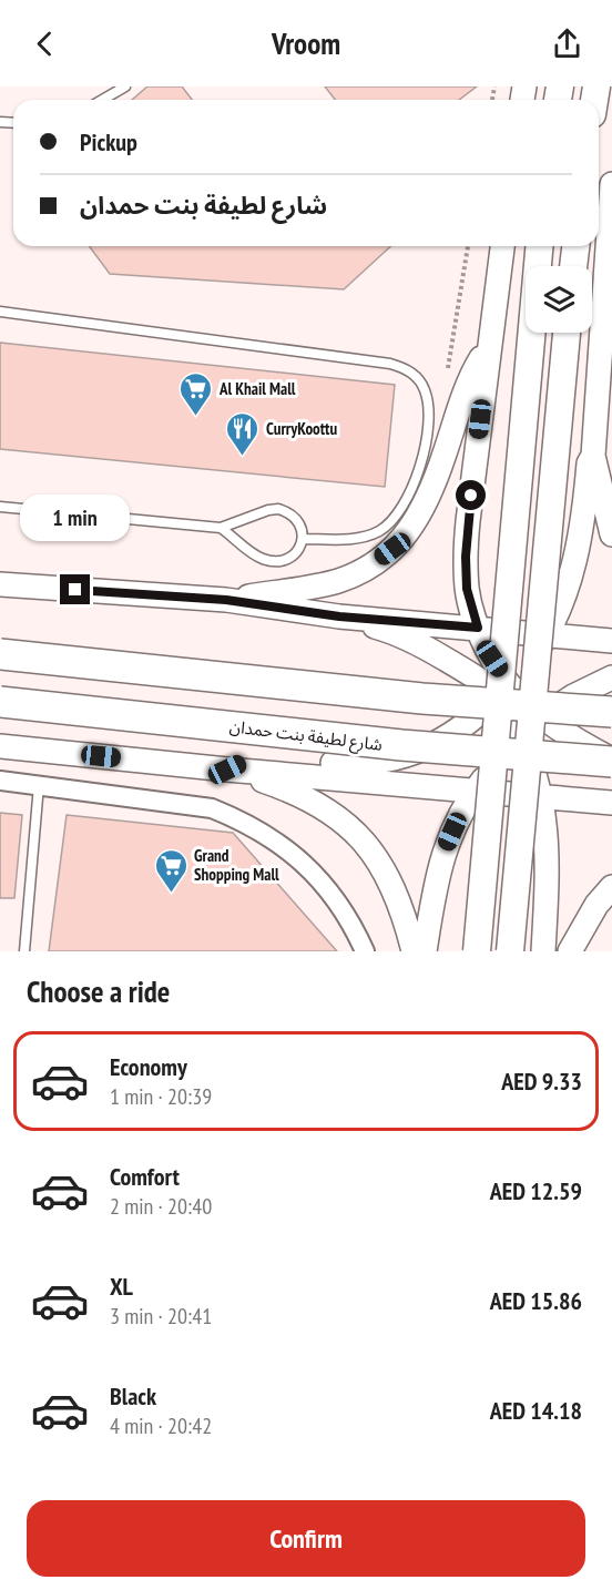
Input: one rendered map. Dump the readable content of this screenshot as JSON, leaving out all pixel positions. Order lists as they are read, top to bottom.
{
  "streets": {
    "main road": ["شارع لطيفة بنت حمدان"]
  },
  "places": {
    "supermarket": ["Al Khail Mall", "Grand Shopping Mall"],
    "restaurant": ["CurryKoottu"]
  },
  "page": {
    "header": "Vroom",
    "banner": ["Pickup", "شارع لطيفة بنت حمدان"],
    "bubble": "1 min",
    "heading": "Choose a ride",
    "list": [
      {
        "name": "Economy",
        "note": "1 min · 20:39",
        "value": "AED 9.33"
      },
      {
        "name": "Comfort",
        "note": "2 min · 20:40",
        "value": "AED 12.59"
      },
      {
        "name": "XL",
        "note": "3 min · 20:41",
        "value": "AED 15.86"
      },
      {
        "name": "Black",
        "note": "4 min · 20:42",
        "value": "AED 14.18"
      }
    ],
    "buttons": "Confirm"
  }
}
